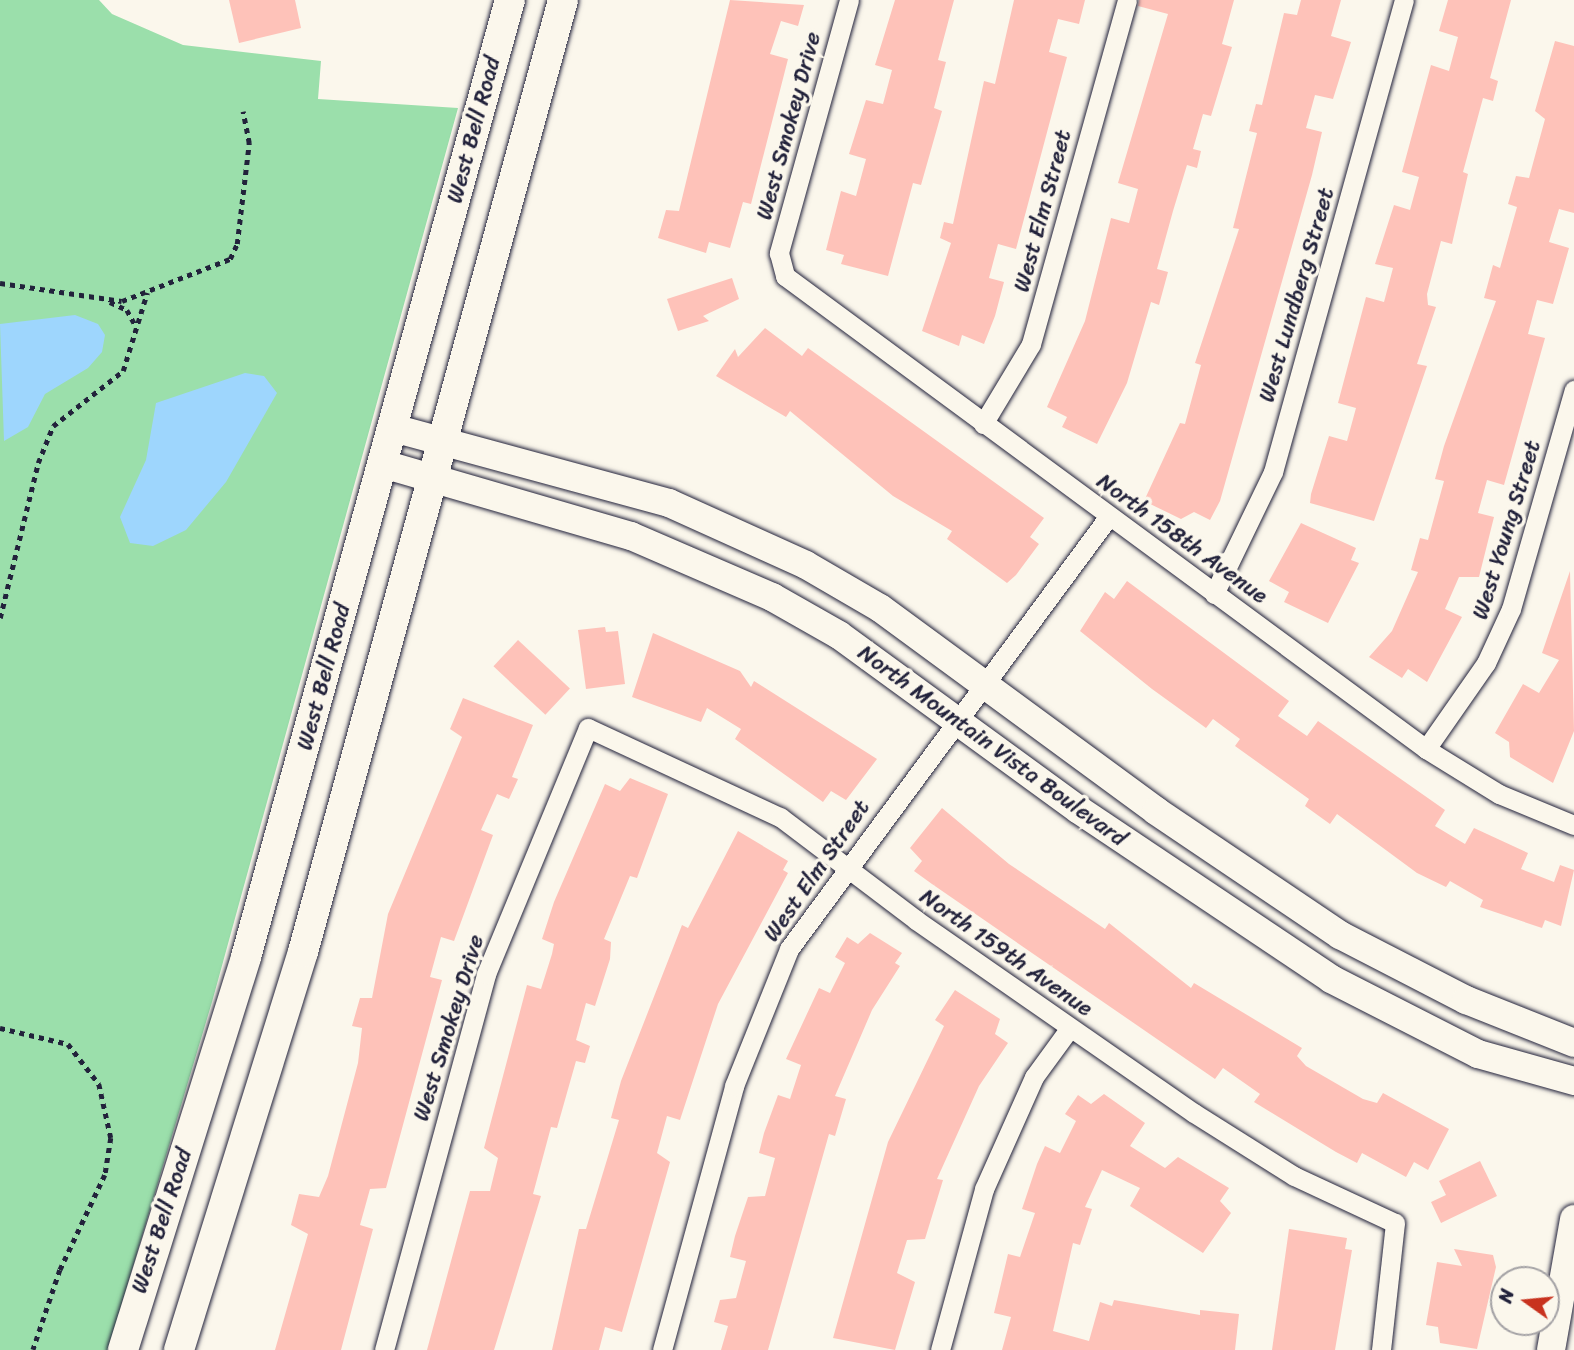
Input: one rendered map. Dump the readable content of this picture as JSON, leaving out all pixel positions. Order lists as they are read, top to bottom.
{
  "streets": {
    "main road": ["West Bell Road"],
    "street": [
      "West Smokey Drive",
      "West Elm Street",
      "West Lundberg Street",
      "West Young Street",
      "North 158th Avenue",
      "North Mountain Vista Boulevard",
      "North 159th Avenue"
    ]
  },
  "crossings": [
    ["West Smokey Drive", "North 158th Avenue"],
    ["West Smokey Drive", "North 159th Avenue"],
    ["West Bell Road", "North Mountain Vista Boulevard"],
    ["West Elm Street", "North 158th Avenue"],
    ["West Elm Street", "North Mountain Vista Boulevard"],
    ["West Elm Street", "North 159th Avenue"],
    ["West Lundberg Street", "North 158th Avenue"],
    ["West Young Street", "North 158th Avenue"]
  ],
  "north": "left"
}
